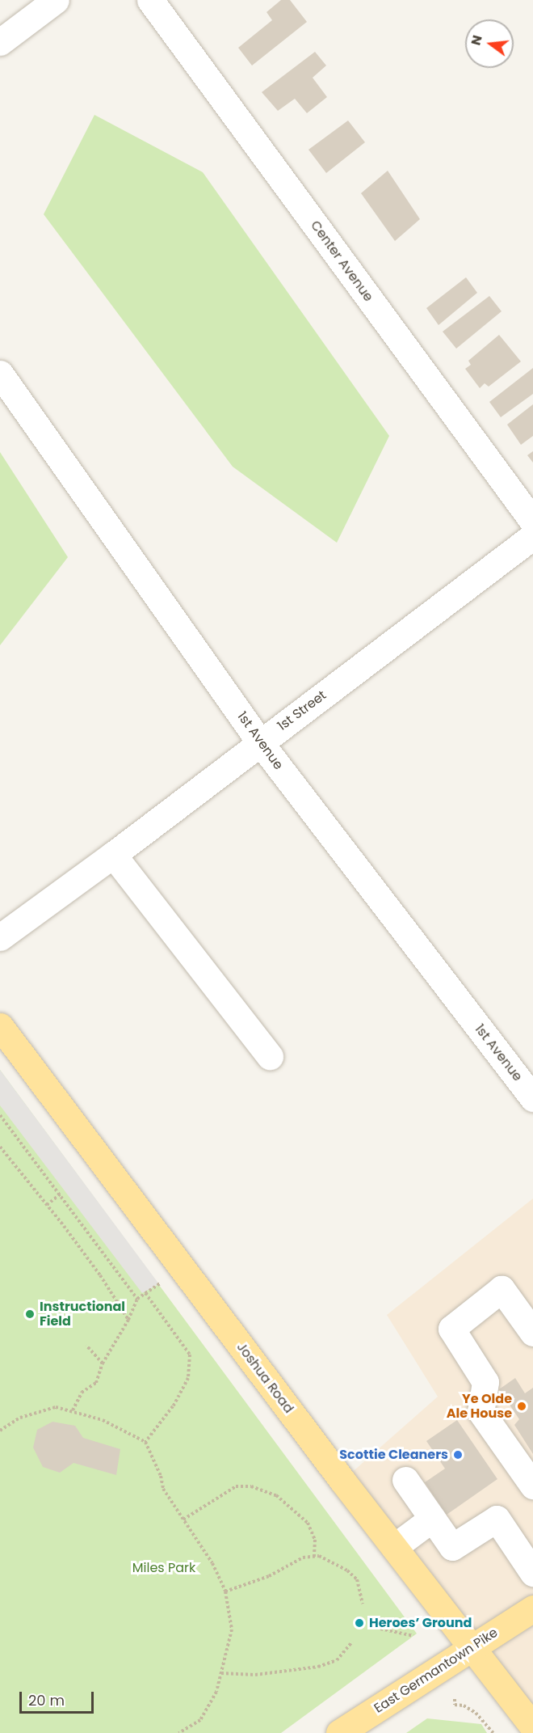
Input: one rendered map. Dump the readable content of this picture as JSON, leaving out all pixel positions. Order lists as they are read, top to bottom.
{
  "streets": {
    "main road": ["Joshua Road", "East Germantown Pike"],
    "street": ["Center Avenue", "1st Street", "1st Avenue"]
  },
  "crossings": [
    ["1st Street", "1st Avenue"],
    ["Joshua Road", "East Germantown Pike"]
  ],
  "parks": ["Miles Park"],
  "places": [
    "Instructional Field",
    "Ye Olde Ale House",
    "Scottie Cleaners",
    "Heroes’ Ground"
  ],
  "scale_bar": "20 m",
  "north": "left"
}
